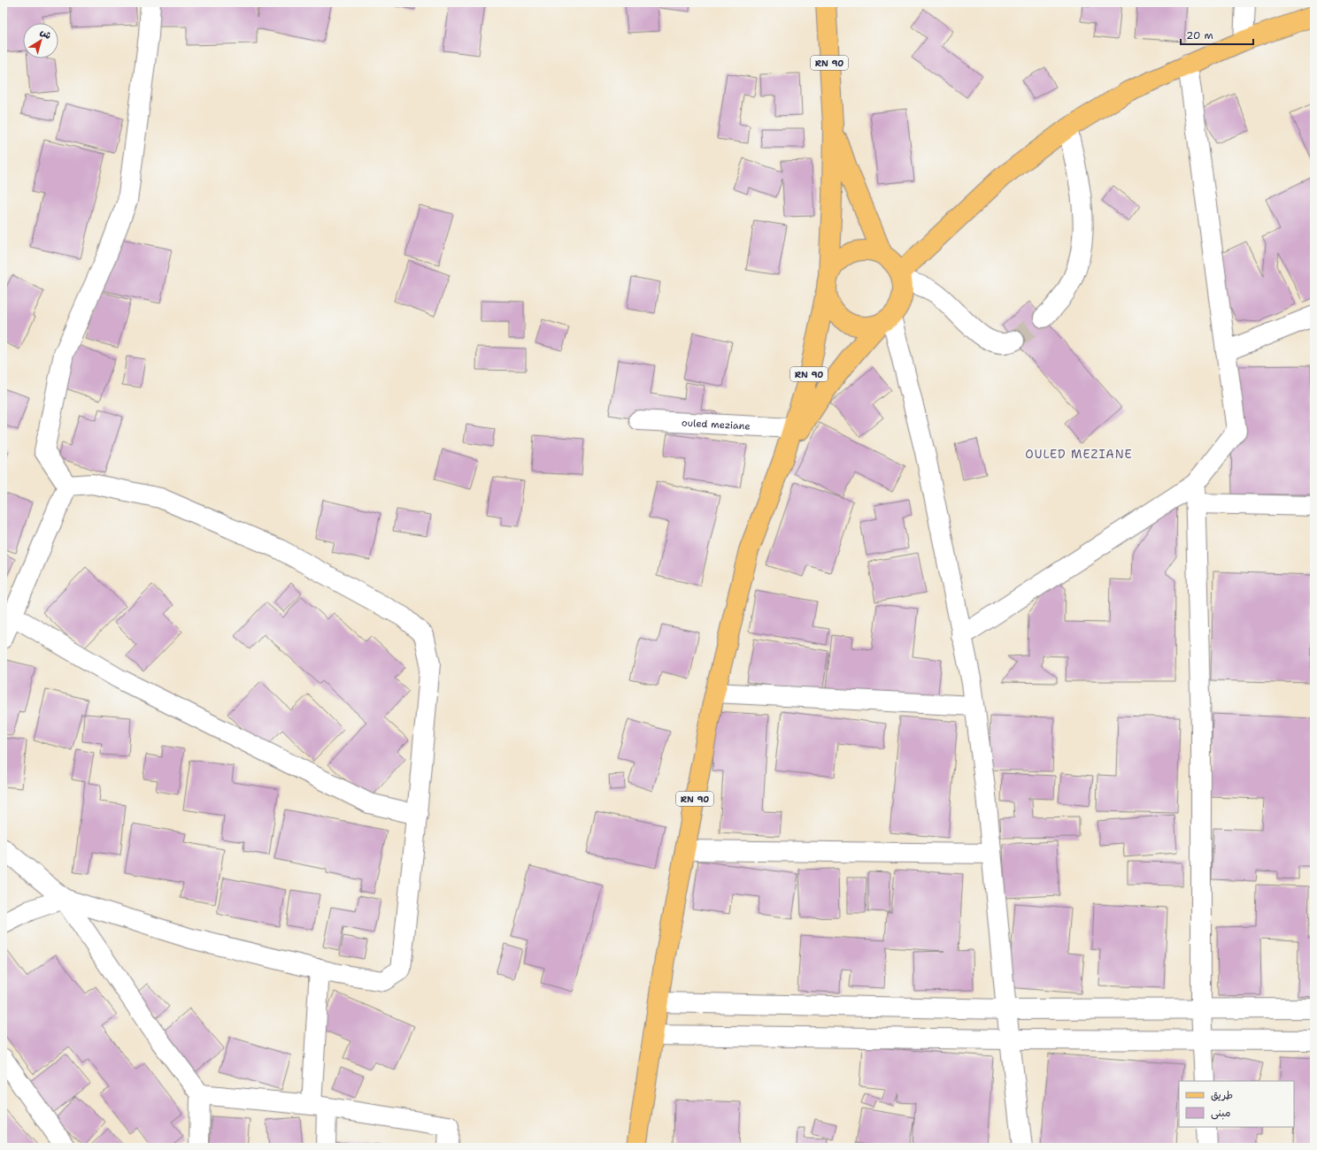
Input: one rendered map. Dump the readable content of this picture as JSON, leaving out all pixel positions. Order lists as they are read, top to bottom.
{
  "streets": {
    "main road": ["RN 90"],
    "street": ["ouled meziane"]
  },
  "crossings": [
    ["RN 90", "ouled meziane"]
  ],
  "districts": ["OULED MEZIANE"],
  "legend": ["طريق", "مبنى"],
  "scale_bar": "20 m",
  "north": "top right"
}
